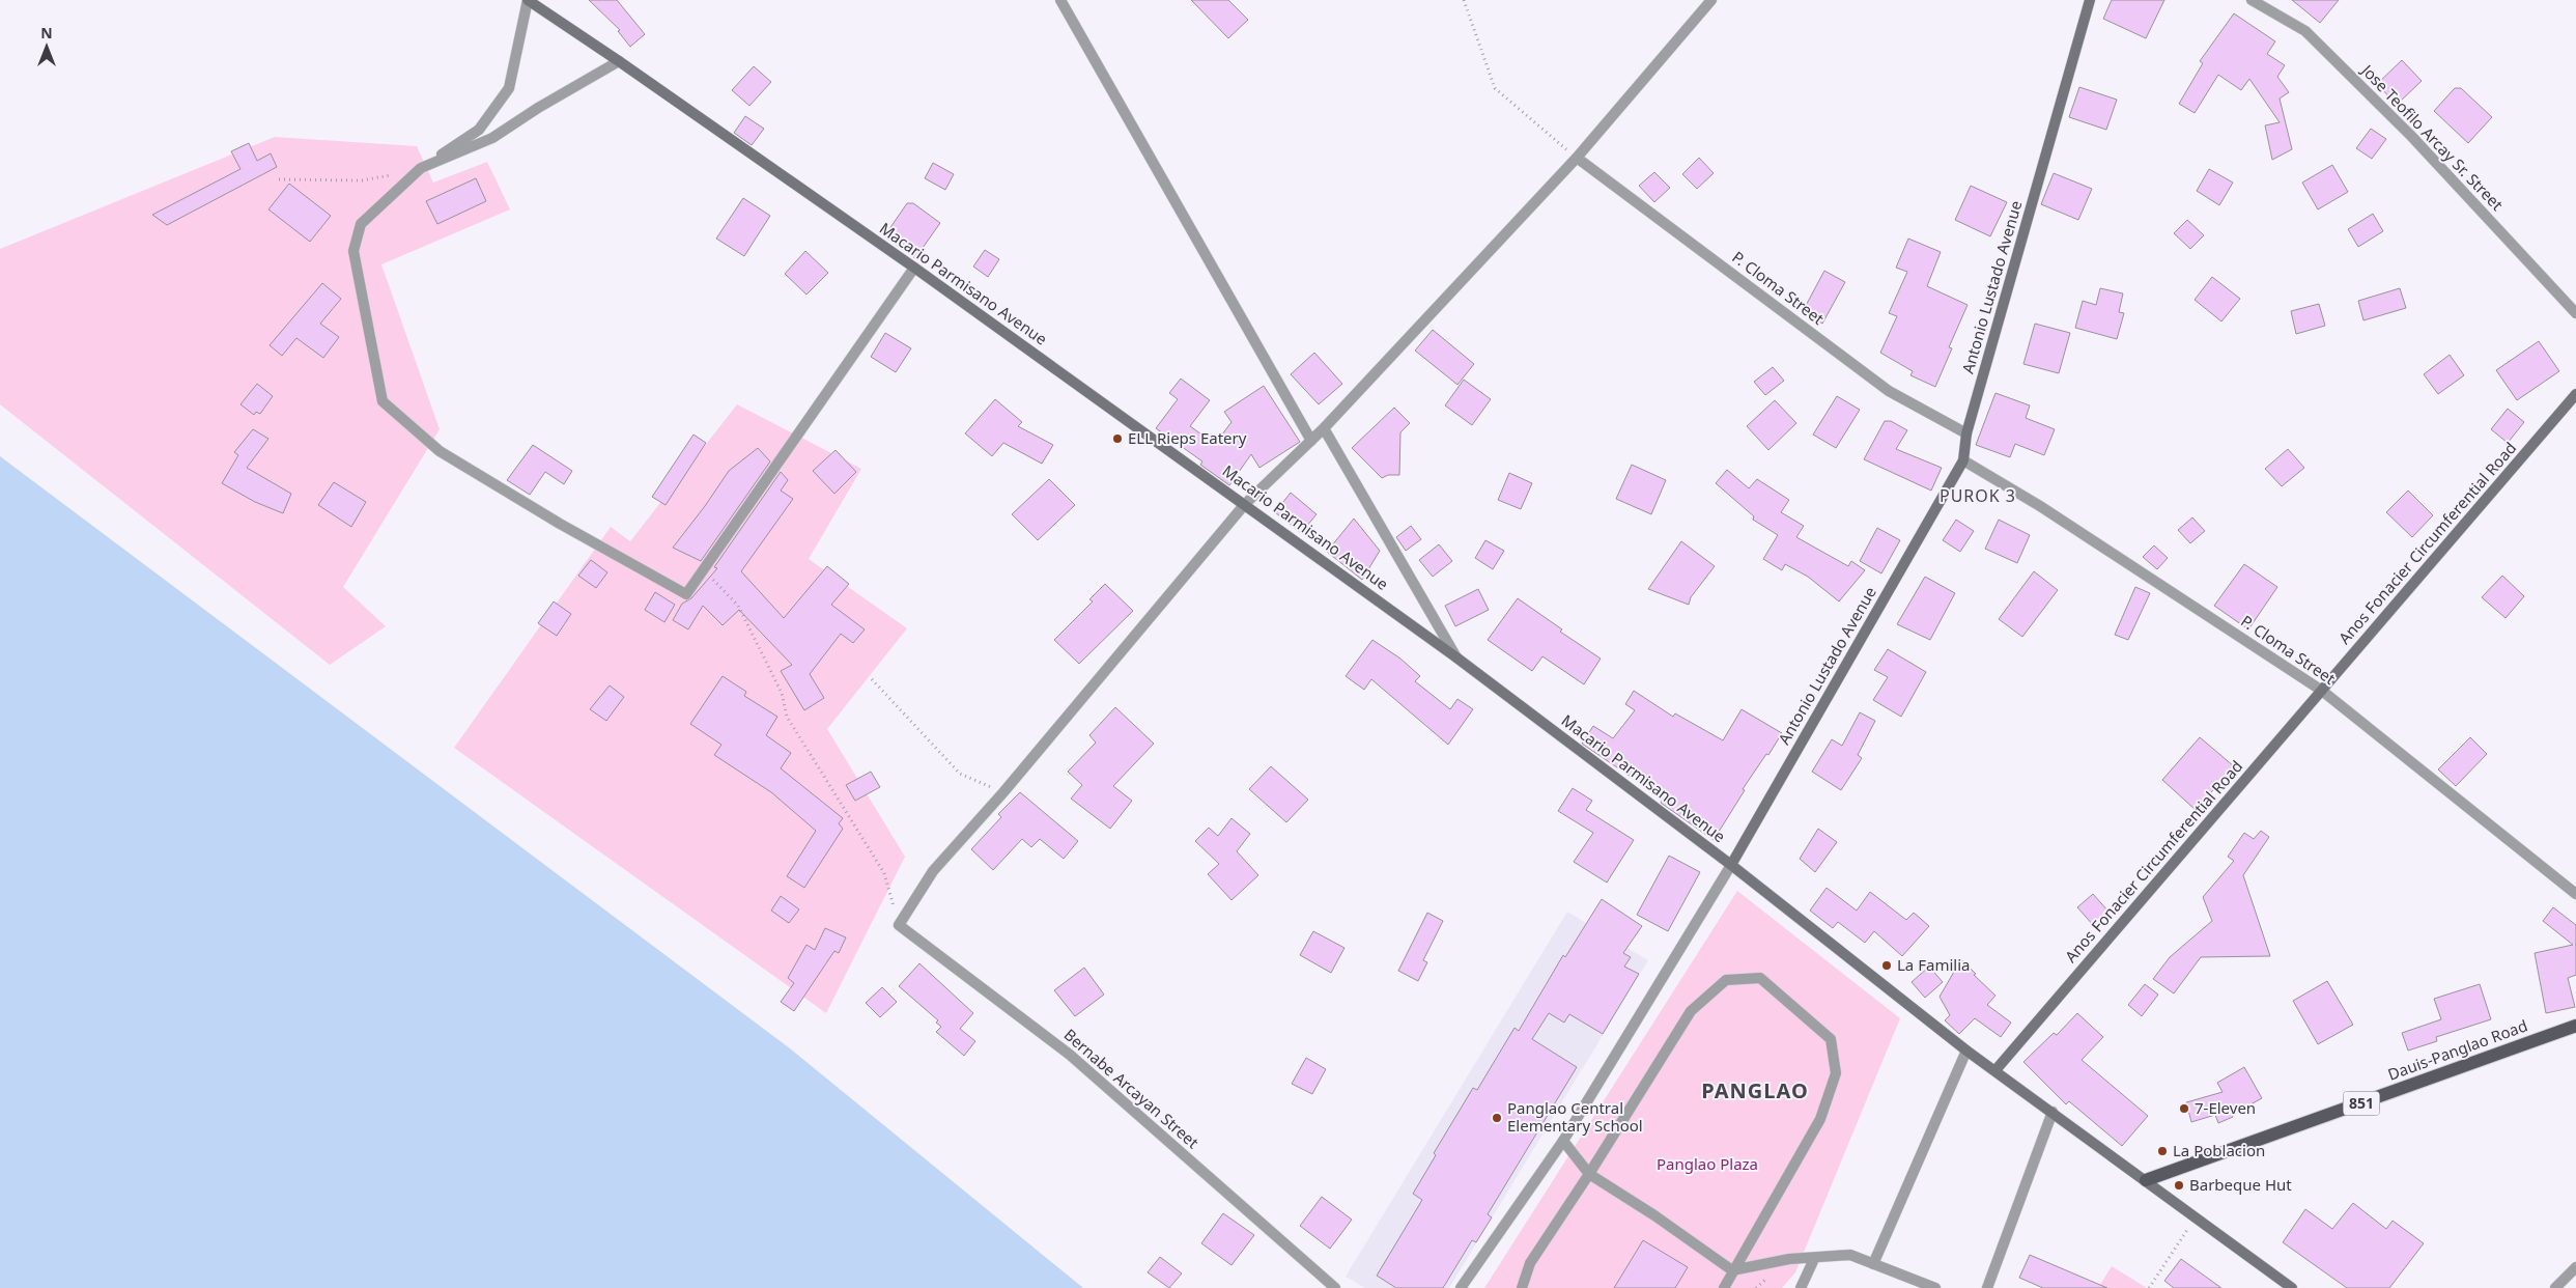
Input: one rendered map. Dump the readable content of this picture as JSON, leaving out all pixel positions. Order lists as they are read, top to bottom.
{
  "streets": {
    "main road": ["Dauis-Panglao Road", "851"],
    "street": [
      "Jose Teofilo Arcay Sr. Street",
      "Macario Parmisano Avenue",
      "Antonio Lustado Avenue",
      "P. Cloma Street",
      "Anos Fonacier Circumferential Road",
      "Bernabe Arcayan Street"
    ]
  },
  "crossings": [
    ["Macario Parmisano Avenue", "Antonio Lustado Avenue"],
    ["Macario Parmisano Avenue", "Anos Fonacier Circumferential Road"],
    ["Antonio Lustado Avenue", "P. Cloma Street"],
    ["P. Cloma Street", "Anos Fonacier Circumferential Road"]
  ],
  "districts": ["PUROK 3", "PANGLAO"],
  "parks": ["Panglao Plaza"],
  "places": [
    "ELL Rieps Eatery",
    "La Familia",
    "7-Eleven",
    "Panglao Central Elementary School",
    "La Poblacion",
    "Barbeque Hut"
  ],
  "north": "top"
}
